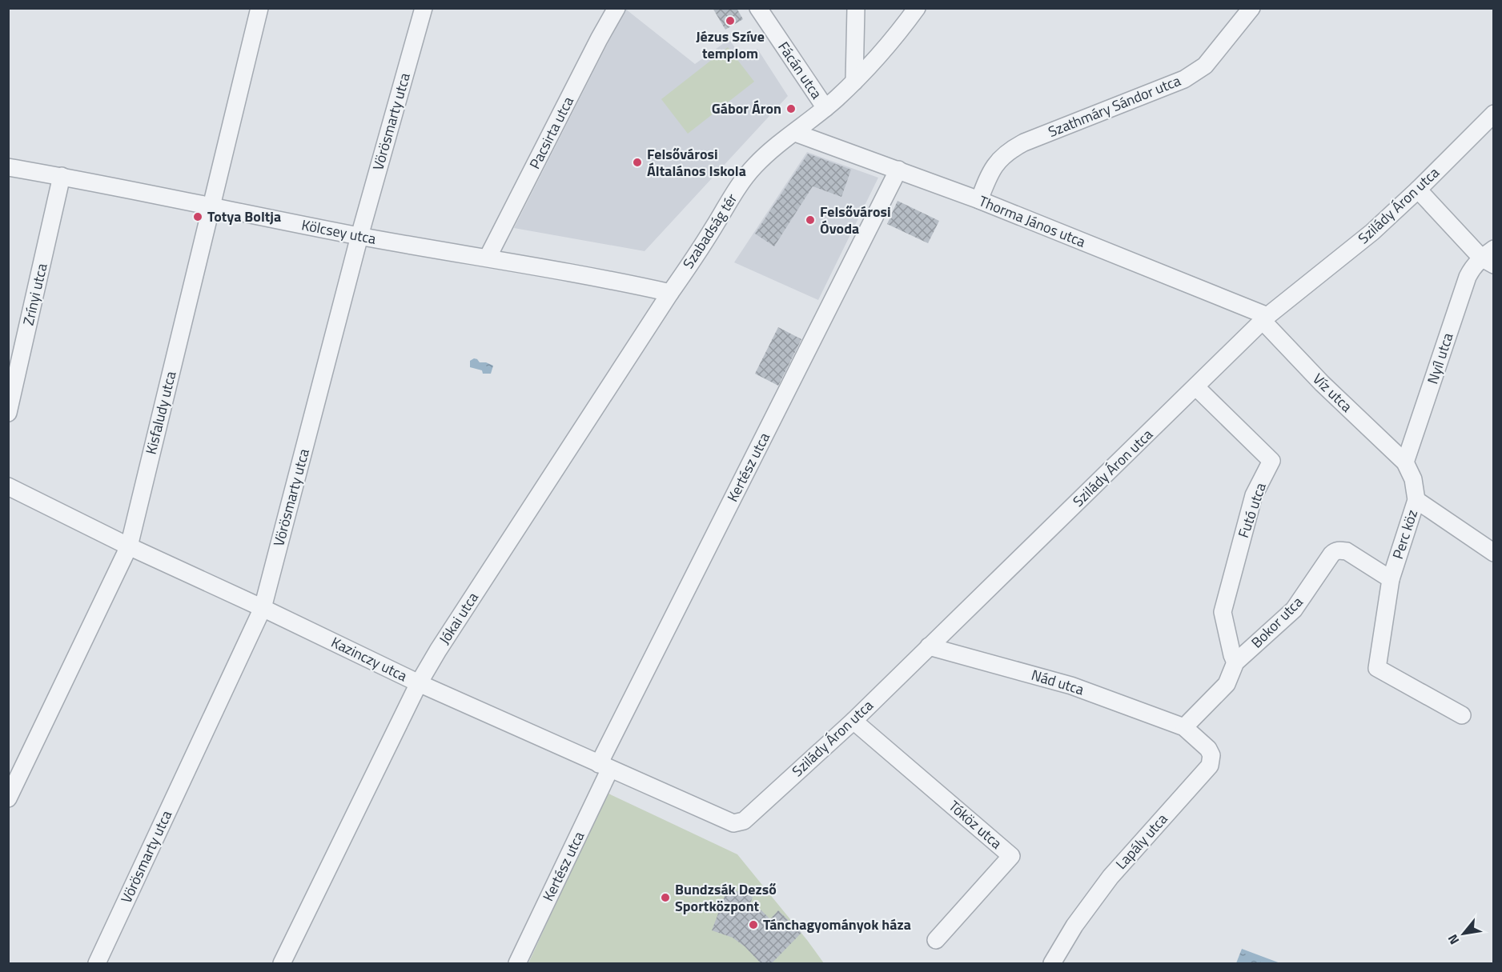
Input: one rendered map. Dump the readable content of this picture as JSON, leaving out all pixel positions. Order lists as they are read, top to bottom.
{
  "streets": {
    "street": [
      "Fácán utca",
      "Szathmáry Sándor utca",
      "Vörösmarty utca",
      "Pacsirta utca",
      "Szilády Áron utca",
      "Thorma János utca",
      "Szabadság tér",
      "Kölcsey utca",
      "Zrínyi utca",
      "Nyíl utca",
      "Víz utca",
      "Kisfaludy utca",
      "Kertész utca",
      "Futó utca",
      "Perc köz",
      "Jókai utca",
      "Bokor utca",
      "Kazinczy utca",
      "Nád utca",
      "Tóköz utca",
      "Lapály utca"
    ]
  },
  "crossings": [
    ["Fácán utca", "Szabadság tér"],
    ["Szathmáry Sándor utca", "Thorma János utca"],
    ["Vörösmarty utca", "Kölcsey utca"],
    ["Vörösmarty utca", "Kazinczy utca"],
    ["Pacsirta utca", "Kölcsey utca"],
    ["Szilády Áron utca", "Thorma János utca"],
    ["Szilády Áron utca", "Víz utca"],
    ["Szilády Áron utca", "Futó utca"],
    ["Szilády Áron utca", "Kazinczy utca"],
    ["Szilády Áron utca", "Nád utca"],
    ["Szilády Áron utca", "Tóköz utca"],
    ["Thorma János utca", "Szabadság tér"],
    ["Thorma János utca", "Víz utca"],
    ["Thorma János utca", "Kertész utca"],
    ["Szabadság tér", "Kölcsey utca"],
    ["Szabadság tér", "Jókai utca"],
    ["Kölcsey utca", "Zrínyi utca"],
    ["Kölcsey utca", "Kisfaludy utca"],
    ["Kölcsey utca", "Jókai utca"],
    ["Nyíl utca", "Víz utca"],
    ["Nyíl utca", "Perc köz"],
    ["Víz utca", "Perc köz"],
    ["Kisfaludy utca", "Kazinczy utca"],
    ["Kertész utca", "Kazinczy utca"],
    ["Futó utca", "Bokor utca"],
    ["Perc köz", "Bokor utca"],
    ["Jókai utca", "Kazinczy utca"],
    ["Bokor utca", "Nád utca"],
    ["Bokor utca", "Lapály utca"],
    ["Nád utca", "Lapály utca"]
  ],
  "places": [
    "Jézus Szíve templom",
    "Gábor Áron",
    "Felsővárosi Általános Iskola",
    "Totya Boltja",
    "Felsővárosi Óvoda",
    "Bundzsák Dezső Sportközpont",
    "Tánchagyományok háza"
  ],
  "north": "bottom left"
}
